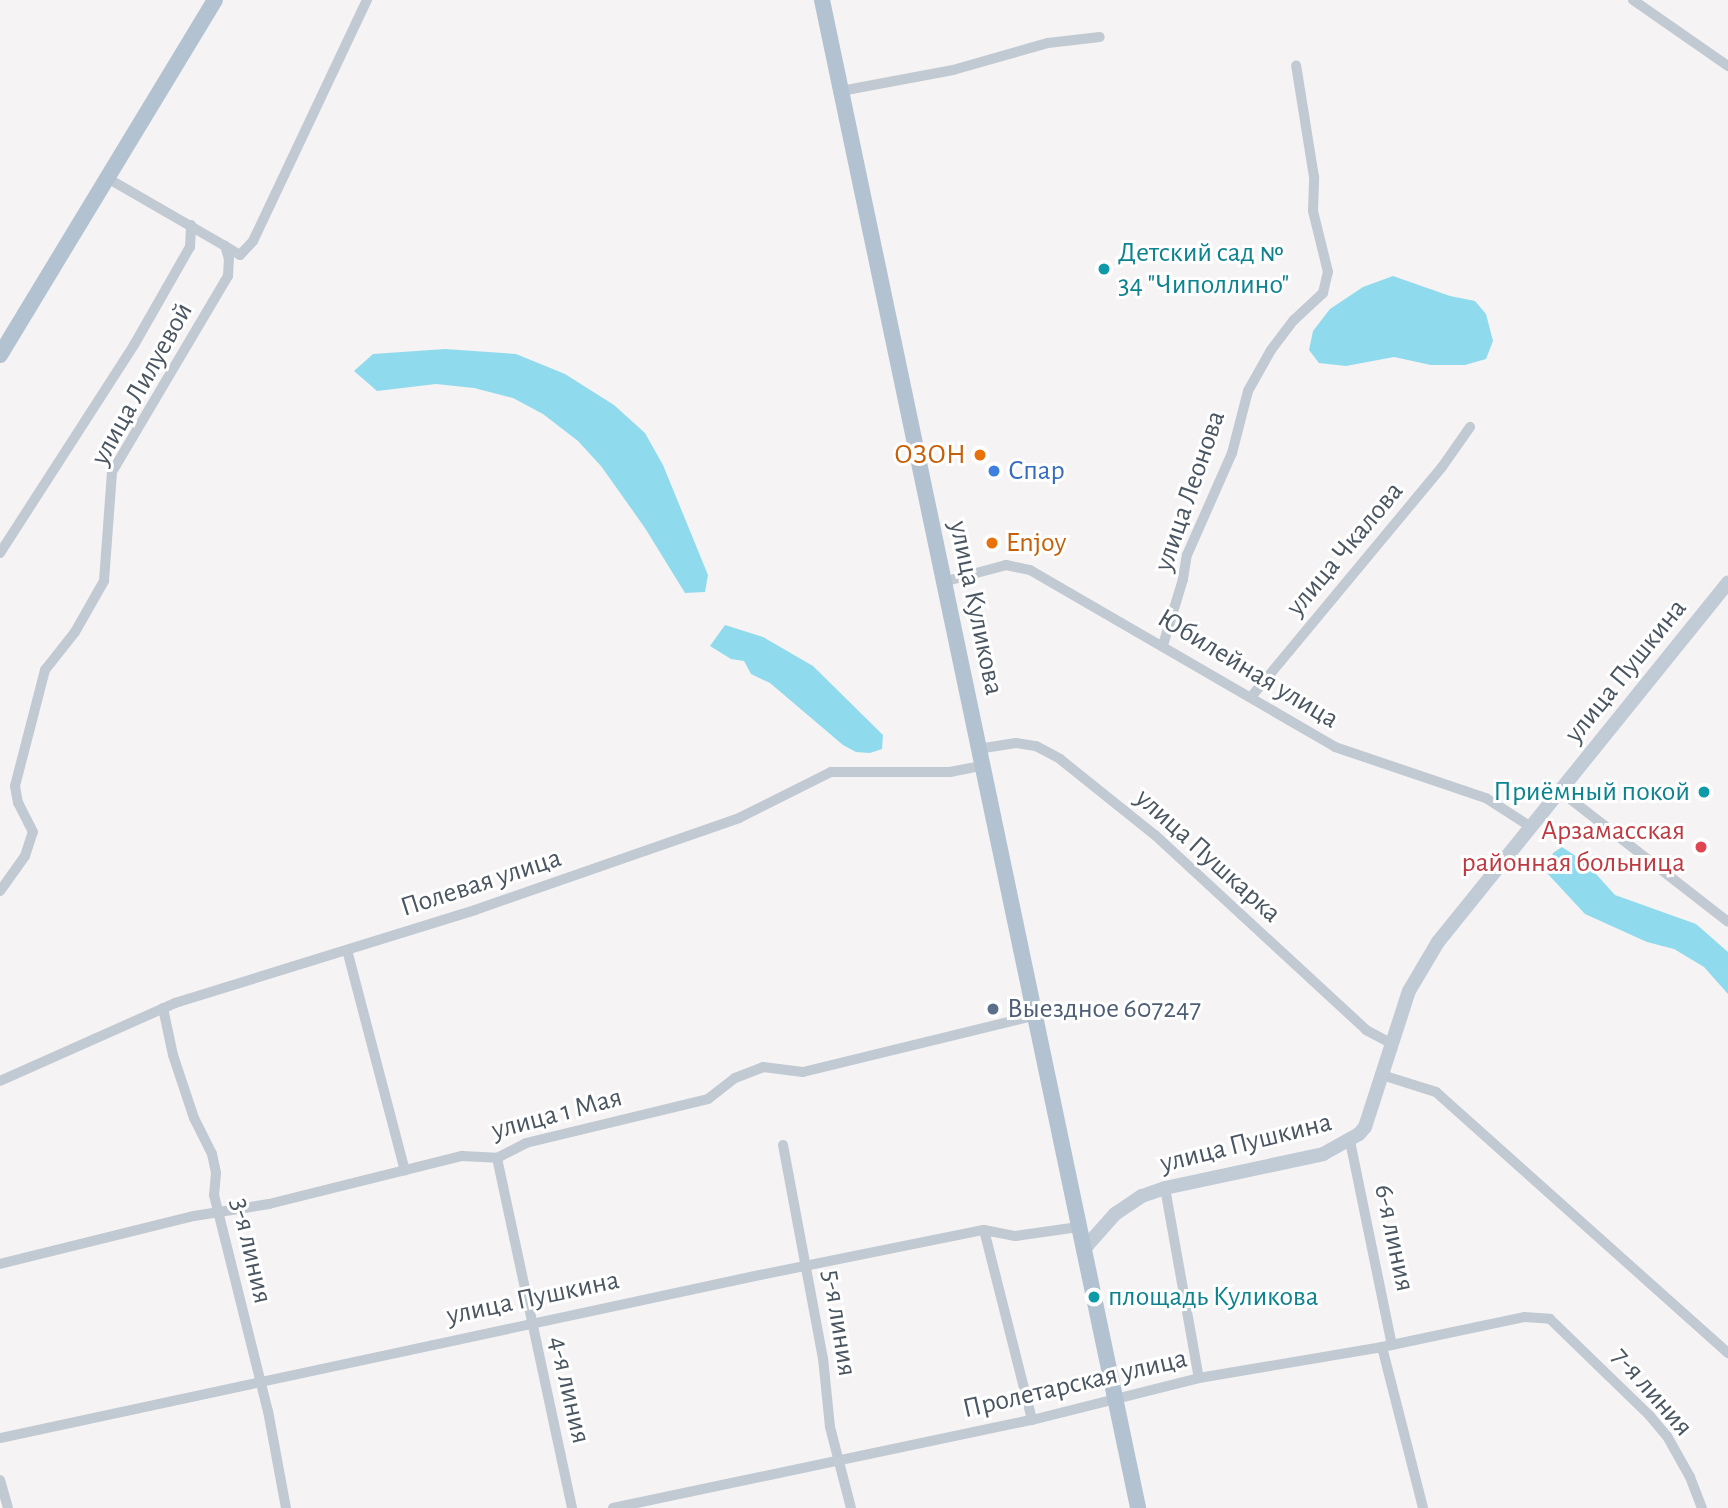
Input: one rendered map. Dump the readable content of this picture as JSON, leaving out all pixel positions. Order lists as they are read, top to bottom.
{
  "streets": {
    "main road": ["улица Куликова"],
    "street": [
      "улица Лилуевой",
      "улица Леонова",
      "улица Чкалова",
      "Юбилейная улица",
      "улица Пушкина",
      "улица Пушкарка",
      "Полевая улица",
      "улица 1 Мая",
      "6-я линия",
      "3-я линия",
      "5-я линия",
      "Пролетарская улица",
      "4-я линия",
      "7-я линия"
    ]
  },
  "crossings": [
    ["улица Леонова", "Юбилейная улица"],
    ["улица Чкалова", "Юбилейная улица"],
    ["улица Куликова", "Юбилейная улица"],
    ["улица Куликова", "улица Пушкина"],
    ["улица Куликова", "улица Пушкарка"],
    ["улица Куликова", "Полевая улица"],
    ["улица Куликова", "улица 1 Мая"],
    ["Юбилейная улица", "улица Пушкина"],
    ["улица Пушкина", "улица Пушкарка"],
    ["улица Пушкина", "6-я линия"],
    ["улица Пушкина", "3-я линия"],
    ["улица Пушкина", "5-я линия"],
    ["улица Пушкина", "4-я линия"],
    ["Полевая улица", "3-я линия"],
    ["улица 1 Мая", "3-я линия"],
    ["улица 1 Мая", "4-я линия"],
    ["6-я линия", "Пролетарская улица"],
    ["5-я линия", "Пролетарская улица"],
    ["Пролетарская улица", "7-я линия"]
  ],
  "places": [
    "Детский сад № 34 \"Чиполлино\"",
    "ОЗОН",
    "Спар",
    "Enjoy",
    "Приёмный покой",
    "Арзамасская районная больница",
    "Выездное 607247",
    "площадь Куликова"
  ]
}
